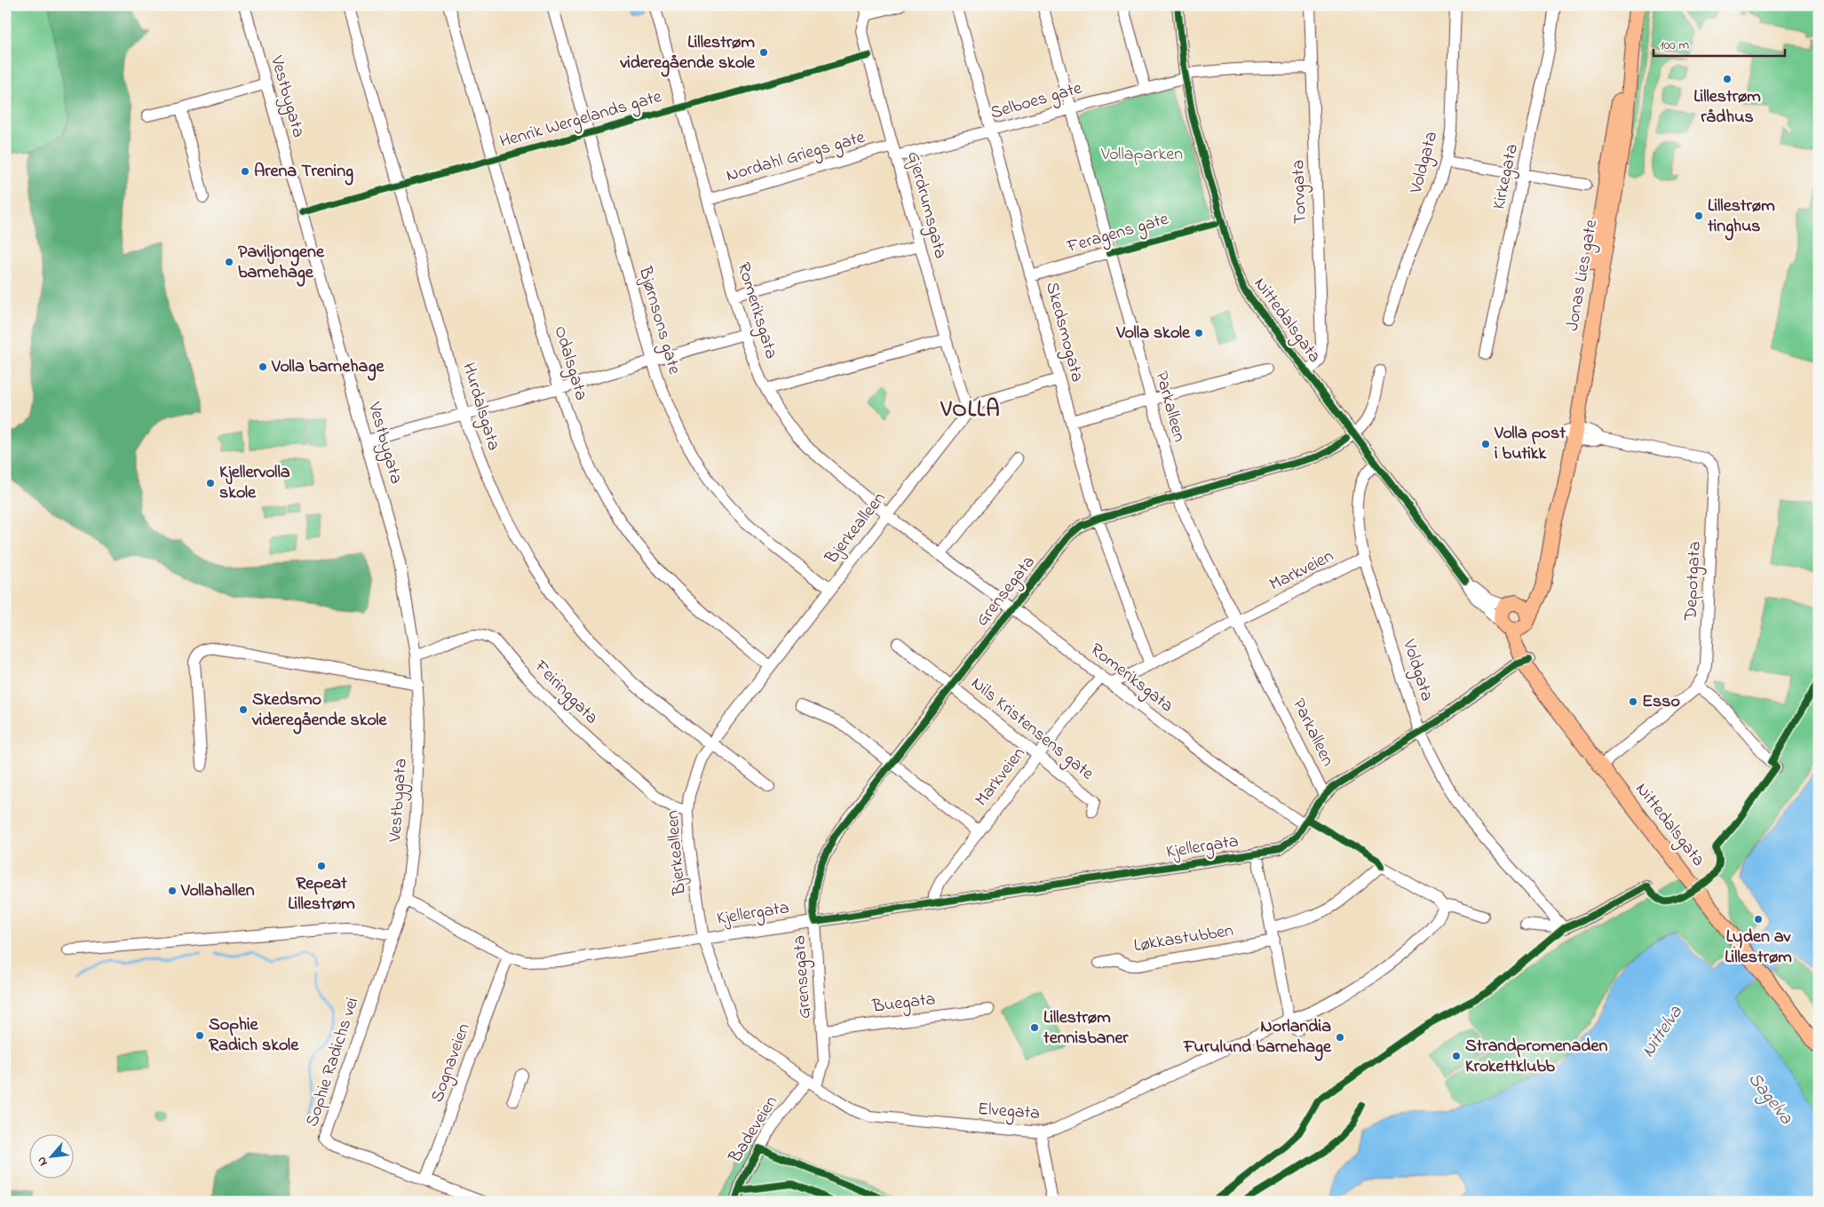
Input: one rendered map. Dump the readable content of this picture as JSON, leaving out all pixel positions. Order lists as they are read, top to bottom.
{
  "streets": {
    "main road": ["Jonas Lies gate", "Nittedalsgata"],
    "street": [
      "Vestbygata",
      "Selboes gate",
      "Nordahl Griegs gate",
      "Voldgata",
      "Kirkegata",
      "Torvgata",
      "Gjerdrumsgata",
      "Feragens gate",
      "Romeriksgata",
      "Bjørnsons gate",
      "Skedsmogata",
      "Odalsgata",
      "Hurdalsgata",
      "Parkalleen",
      "Bjerkealleen",
      "Markveien",
      "Depotgata",
      "Grensegata",
      "Feiringgata",
      "Nils Kristensens gate",
      "Kjellergata",
      "Løkkastubben",
      "Buegata",
      "Sophie Radichs vei",
      "Sognaveien",
      "Elvegata",
      "Badeveien"
    ],
    "cycle path": ["Henrik Wergelands gate"]
  },
  "crossings": [
    ["Vestbygata", "Feiringgata"],
    ["Vestbygata", "Kjellergata"],
    ["Vestbygata", "Sophie Radichs vei"],
    ["Selboes gate", "Nordahl Griegs gate"],
    ["Selboes gate", "Torvgata"],
    ["Selboes gate", "Gjerdrumsgata"],
    ["Selboes gate", "Nittedalsgata"],
    ["Selboes gate", "Skedsmogata"],
    ["Selboes gate", "Parkalleen"],
    ["Nordahl Griegs gate", "Gjerdrumsgata"],
    ["Nordahl Griegs gate", "Romeriksgata"],
    ["Voldgata", "Nittedalsgata"],
    ["Voldgata", "Markveien"],
    ["Voldgata", "Kjellergata"],
    ["Torvgata", "Nittedalsgata"],
    ["Gjerdrumsgata", "Bjerkealleen"],
    ["Feragens gate", "Skedsmogata"],
    ["Feragens gate", "Parkalleen"],
    ["Jonas Lies gate", "Nittedalsgata"],
    ["Jonas Lies gate", "Depotgata"],
    ["Romeriksgata", "Bjerkealleen"],
    ["Romeriksgata", "Markveien"],
    ["Romeriksgata", "Grensegata"],
    ["Romeriksgata", "Kjellergata"],
    ["Bjørnsons gate", "Bjerkealleen"],
    ["Nittedalsgata", "Depotgata"],
    ["Nittedalsgata", "Grensegata"],
    ["Nittedalsgata", "Kjellergata"],
    ["Skedsmogata", "Bjerkealleen"],
    ["Skedsmogata", "Markveien"],
    ["Skedsmogata", "Grensegata"],
    ["Odalsgata", "Bjerkealleen"],
    ["Hurdalsgata", "Bjerkealleen"],
    ["Parkalleen", "Markveien"],
    ["Parkalleen", "Grensegata"],
    ["Parkalleen", "Kjellergata"],
    ["Bjerkealleen", "Feiringgata"],
    ["Bjerkealleen", "Kjellergata"],
    ["Bjerkealleen", "Elvegata"],
    ["Markveien", "Nils Kristensens gate"],
    ["Markveien", "Kjellergata"],
    ["Grensegata", "Nils Kristensens gate"],
    ["Grensegata", "Kjellergata"],
    ["Grensegata", "Buegata"],
    ["Grensegata", "Elvegata"],
    ["Grensegata", "Badeveien"],
    ["Kjellergata", "Sophie Radichs vei"],
    ["Kjellergata", "Sognaveien"],
    ["Kjellergata", "Elvegata"],
    ["Sophie Radichs vei", "Sognaveien"],
    ["Elvegata", "Badeveien"]
  ],
  "districts": ["VOLLA"],
  "water": ["Nittelva", "Sagelva"],
  "parks": ["Vollaparken"],
  "places": [
    "Lillestrøm videregående skole",
    "Lillestrøm rådhus",
    "Arena Trening",
    "Lillestrøm tinghus",
    "Paviljongene barnehage",
    "Volla skole",
    "Volla barnehage",
    "Volla post i butikk",
    "Kjellervolla skole",
    "Esso",
    "Skedsmo videregående skole",
    "Repeat Lillestrøm",
    "Vollahallen",
    "Lyden av Lillestrøm",
    "Lillestrøm tennisbaner",
    "Sophie Radich skole",
    "Norlandia Furulund barnehage",
    "Strandpromenaden Krokettklubb"
  ],
  "scale_bar": "100 m",
  "north": "bottom left"
}
